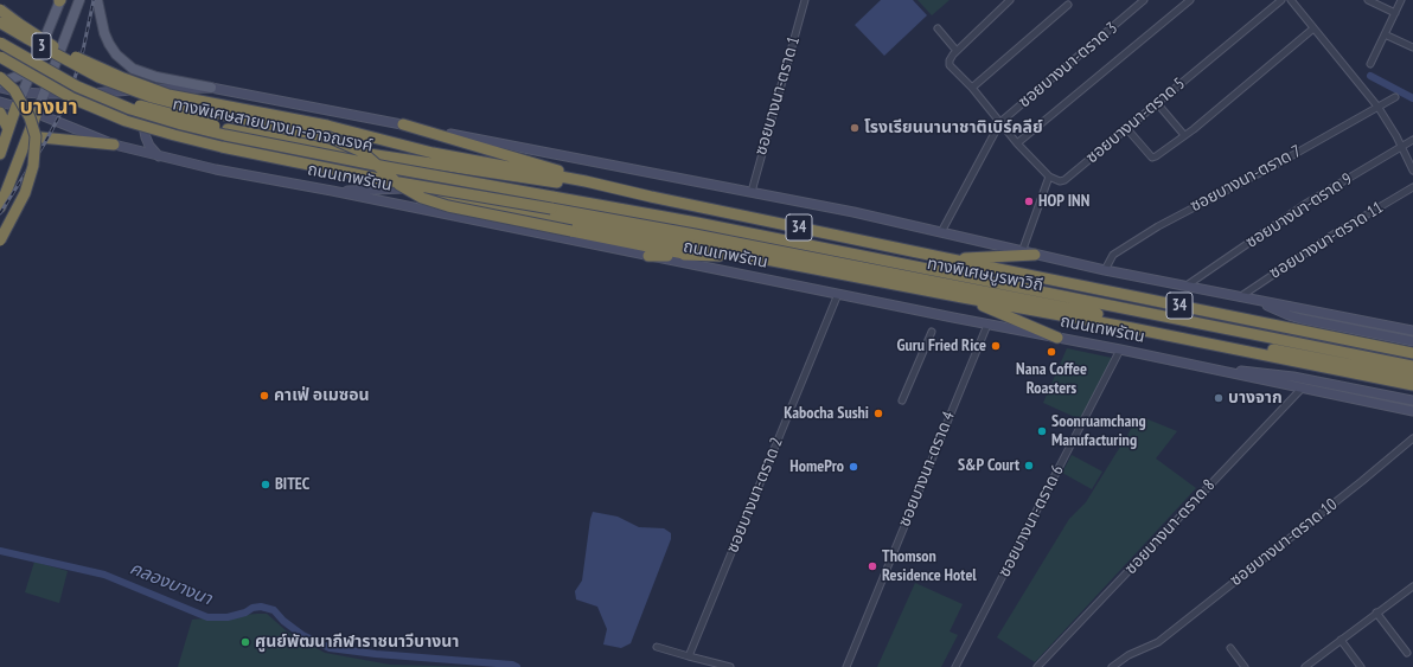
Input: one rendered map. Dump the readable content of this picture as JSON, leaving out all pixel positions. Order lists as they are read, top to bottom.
{
  "streets": {
    "highway": [
      "3",
      "ทางพิเศษสายบางนา-อาจณรงค์",
      "ถนนเทพรัตน",
      "34",
      "ทางพิเศษบูรพาวิถี"
    ],
    "street": [
      "ซอยบางนา-ตราด 3",
      "ซอยบางนา-ตราด 1",
      "ซอยบางนา-ตราด 5",
      "ซอยบางนา-ตราด 7",
      "ซอยบางนา-ตราด 9",
      "ซอยบางนา-ตราด 11",
      "ซอยบางนา-ตราด 4",
      "ซอยบางนา-ตราด 2",
      "ซอยบางนา-ตราด 6",
      "ซอยบางนา-ตราด 8",
      "ซอยบางนา-ตราด 10"
    ]
  },
  "crossings": [
    ["3", "ถนนเทพรัตน"],
    ["3", "34"],
    ["ซอยบางนา-ตราด 3", "34"],
    ["ซอยบางนา-ตราด 1", "34"],
    ["ทางพิเศษสายบางนา-อาจณรงค์", "ทางพิเศษบูรพาวิถี"],
    ["ถนนเทพรัตน", "ซอยบางนา-ตราด 4"],
    ["ถนนเทพรัตน", "ซอยบางนา-ตราด 2"],
    ["ถนนเทพรัตน", "ซอยบางนา-ตราด 6"],
    ["ถนนเทพรัตน", "ซอยบางนา-ตราด 8"],
    ["ซอยบางนา-ตราด 7", "34"],
    ["ซอยบางนา-ตราด 9", "34"],
    ["34", "ซอยบางนา-ตราด 11"]
  ],
  "districts": ["บางนา"],
  "water": ["คลองบางนา"],
  "places": [
    "โรงเรียนนานาชาติเบิร์คลีย์",
    "HOP INN",
    "Guru Fried Rice",
    "Nana Coffee Roasters",
    "คาเฟ่ อเมซอน",
    "บางจาก",
    "Kabocha Sushi",
    "Soonruamchang Manufacturing",
    "S&P Court",
    "HomePro",
    "BITEC",
    "Thomson Residence Hotel",
    "ศูนย์พัฒนากีฬาราชนาวีบางนา"
  ]
}
